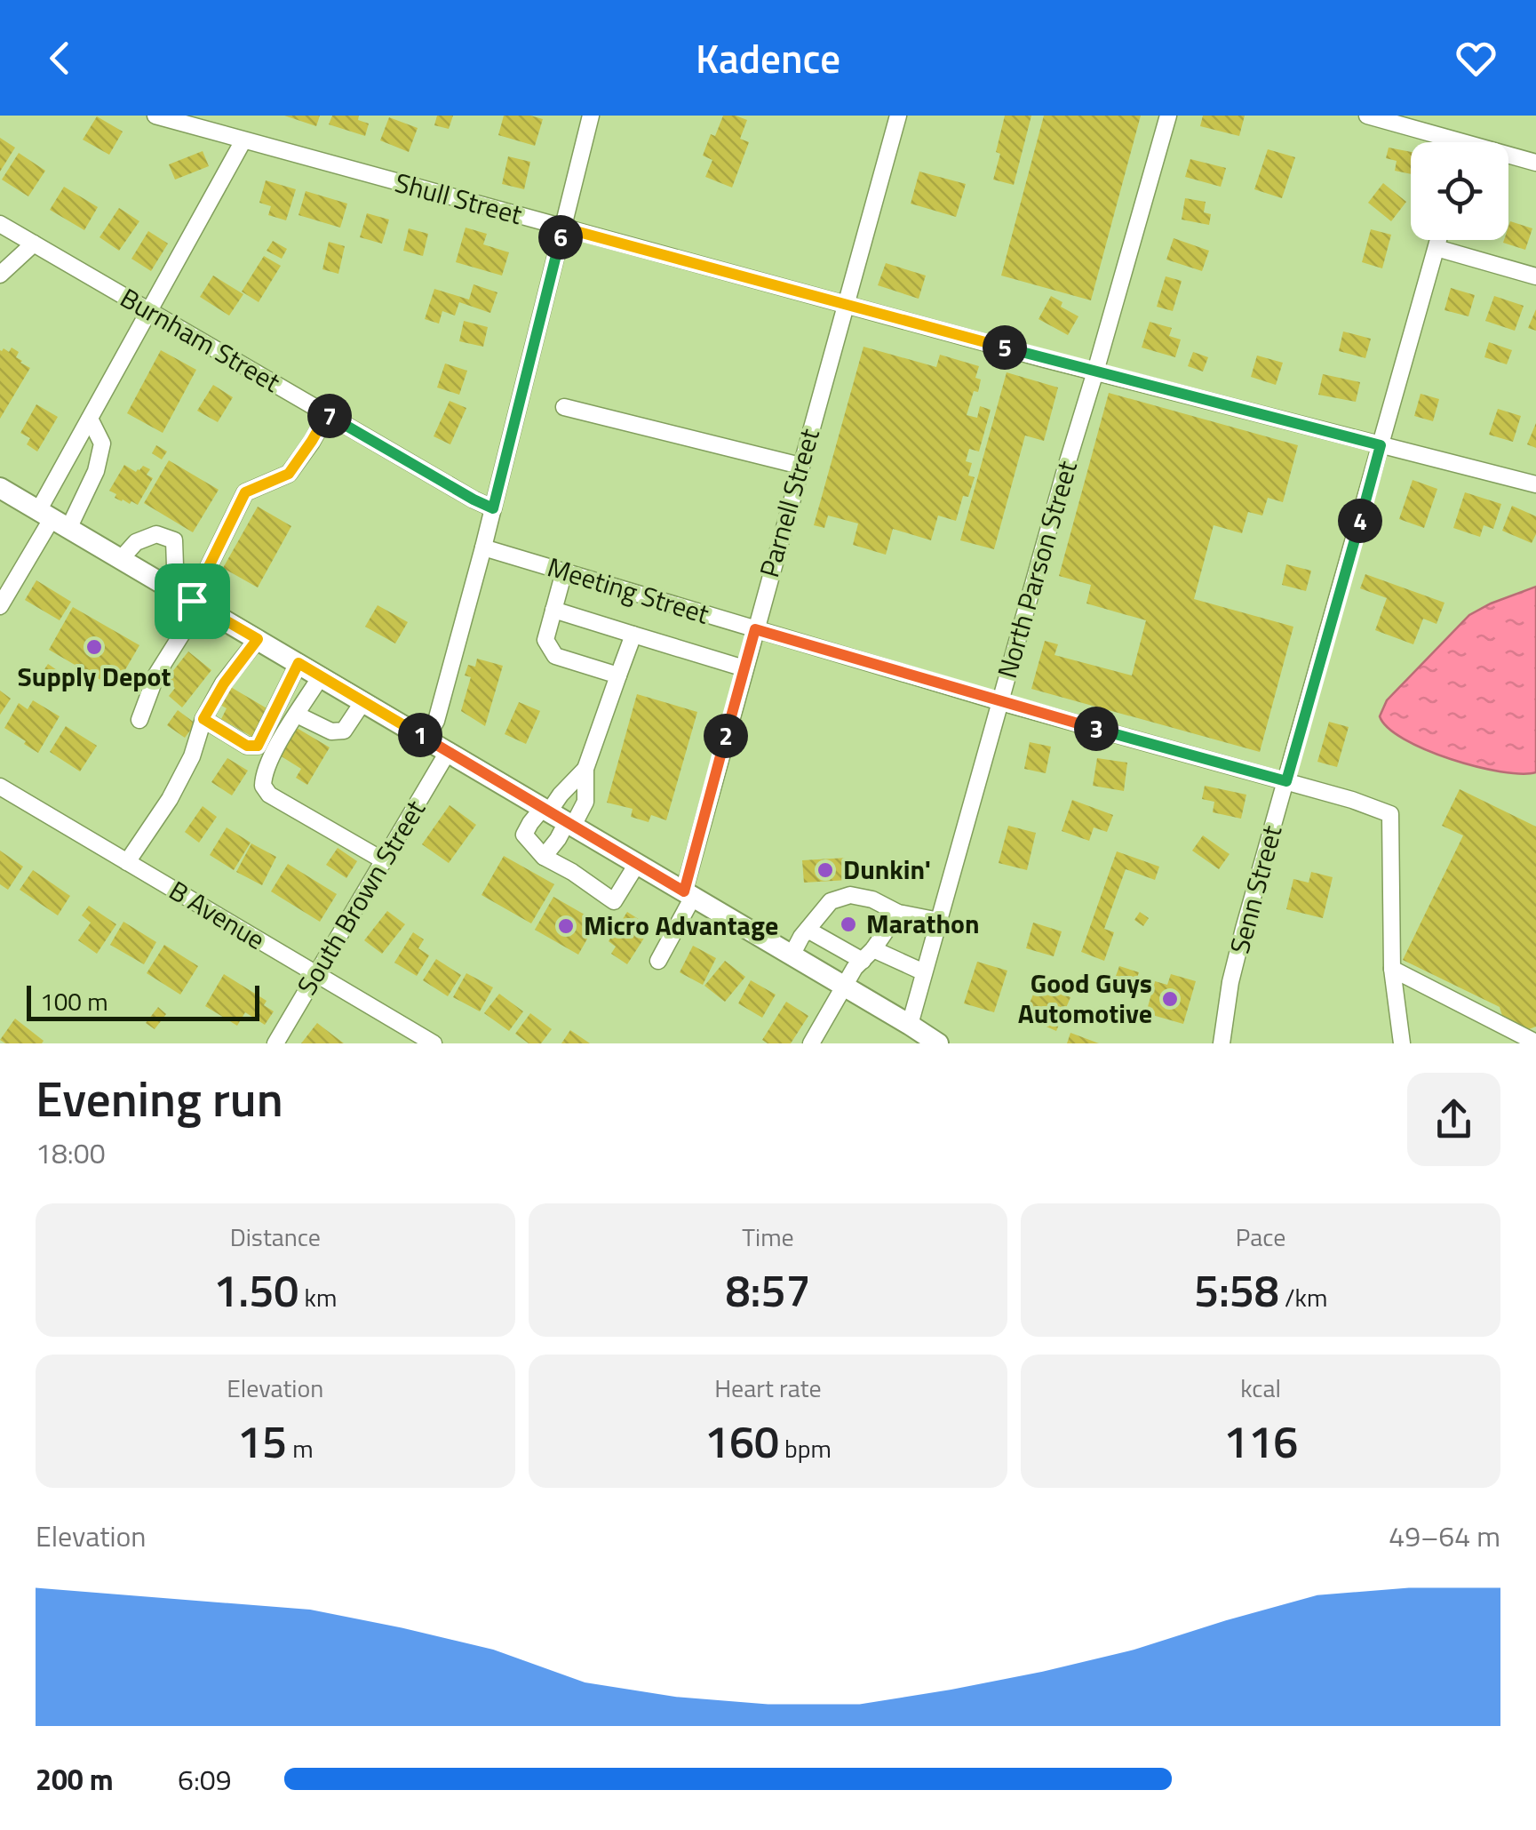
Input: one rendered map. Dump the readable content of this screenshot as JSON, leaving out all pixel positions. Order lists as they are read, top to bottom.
{
  "streets": {
    "street": [
      "Shull Street",
      "Burnham Street",
      "Parnell Street",
      "North Parson Street",
      "Meeting Street",
      "Senn Street",
      "South Brown Street",
      "B Avenue"
    ]
  },
  "crossings": [
    ["Shull Street", "Parnell Street"],
    ["Shull Street", "North Parson Street"],
    ["Shull Street", "Senn Street"],
    ["Parnell Street", "Meeting Street"],
    ["North Parson Street", "Meeting Street"],
    ["Meeting Street", "Senn Street"],
    ["South Brown Street", "B Avenue"]
  ],
  "places": [
    "Supply Depot",
    "Dunkin'",
    "Marathon",
    "Micro Advantage",
    "Good Guys Automotive"
  ],
  "scale_bar": "100 m",
  "page": {
    "header": "Kadence",
    "pins": [
      "6",
      "5",
      "7",
      "4",
      "3",
      "1",
      "2"
    ],
    "scale": "100 m",
    "heading": ["Evening run", "18:00"],
    "stats": [
      ["Distance", "1.50 km"],
      ["Time", "8:57"],
      ["Pace", "5:58 /km"],
      ["Elevation", "15 m"],
      ["Heart rate", "160 bpm"],
      ["kcal", "116"]
    ],
    "chart": ["Elevation", "49–64 m"],
    "list": [
      {
        "name": "200 m",
        "note": "6:09"
      }
    ]
  }
}
